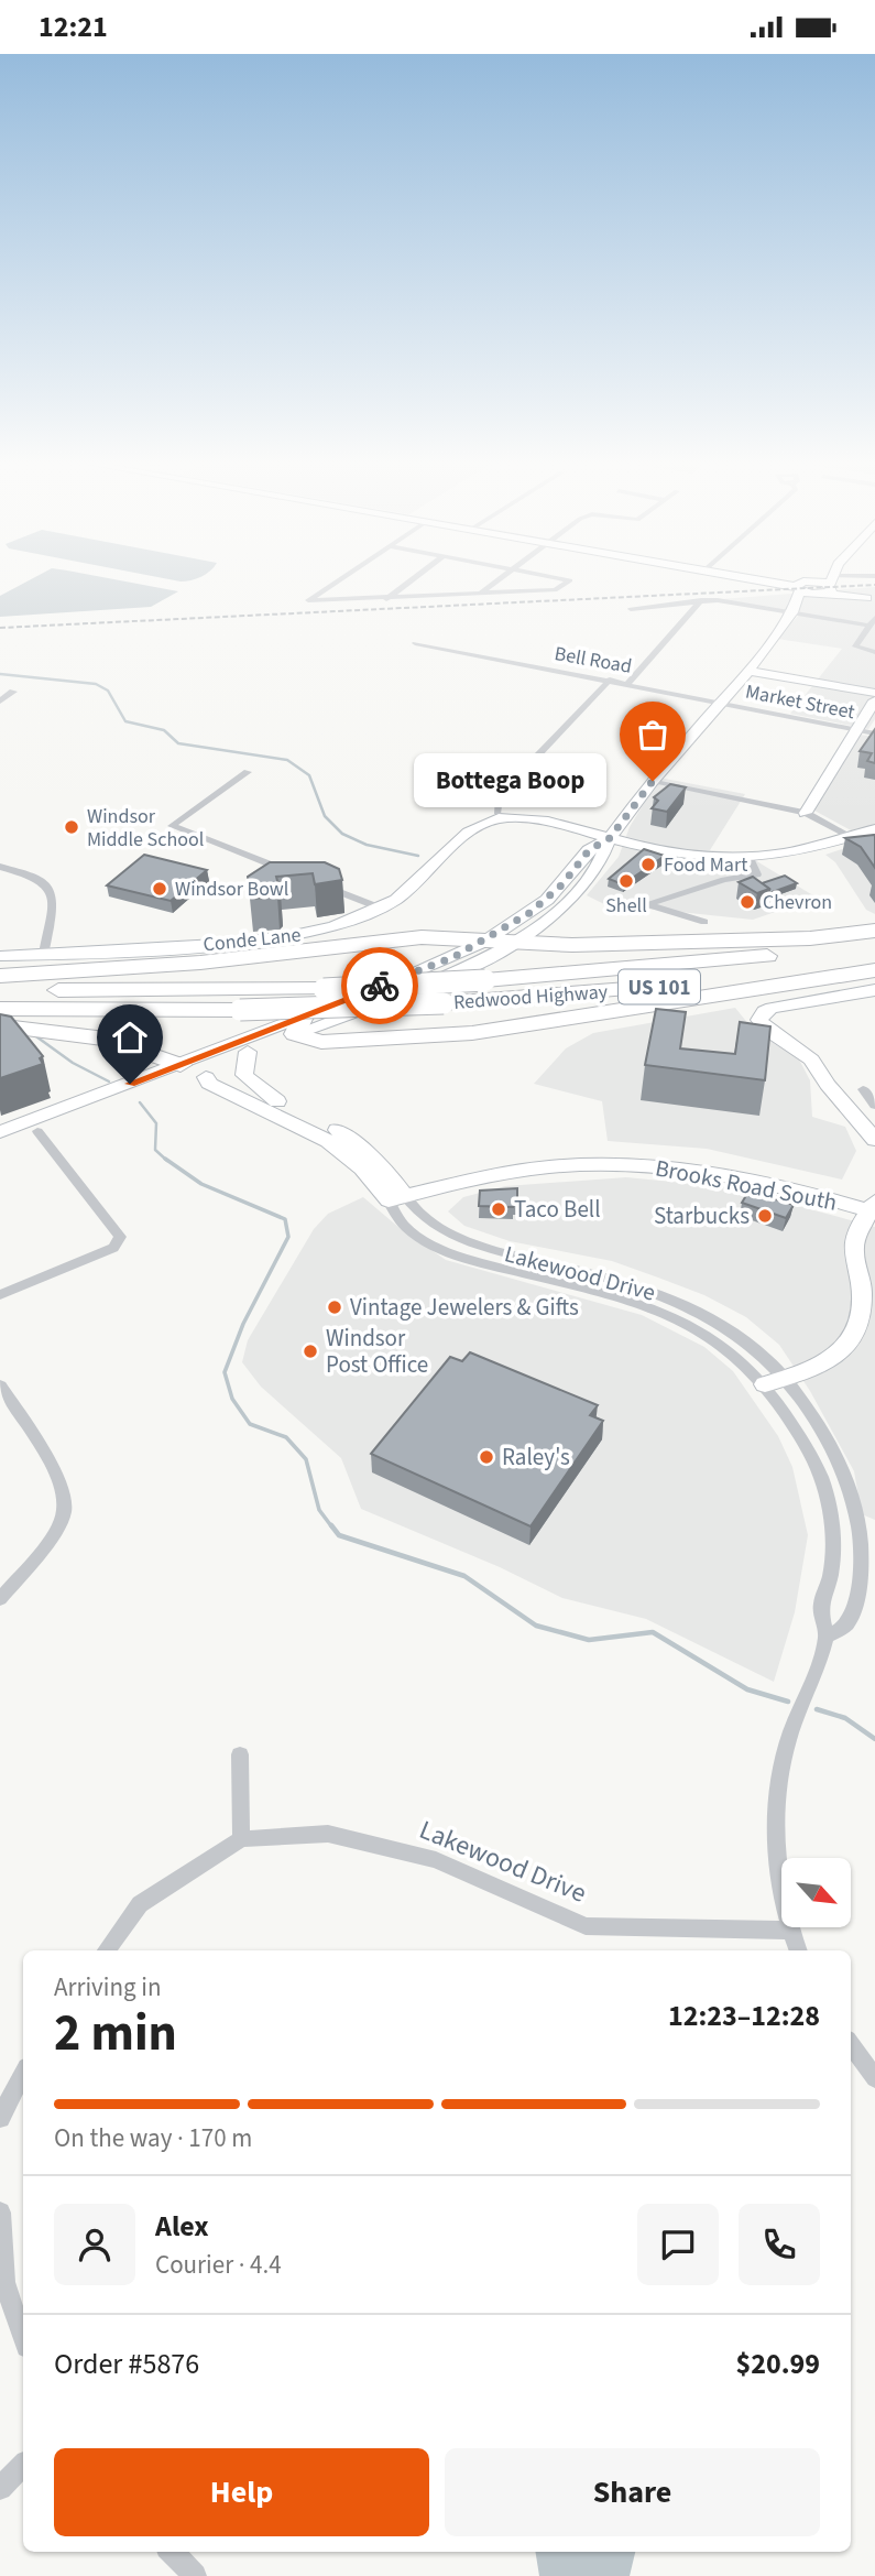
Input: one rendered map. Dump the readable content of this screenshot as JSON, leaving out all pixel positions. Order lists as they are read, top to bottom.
{
  "streets": {
    "highway": ["US 101", "Redwood Highway"],
    "main road": ["Conde Lane", "Brooks Road South", "Lakewood Drive"],
    "street": ["Bell Road", "Market Street"]
  },
  "crossings": [
    ["Bell Road", "Market Street"],
    ["Brooks Road South", "Lakewood Drive"]
  ],
  "places": [
    "Bottega Boop",
    "Windsor Middle School",
    "Food Mart",
    "Shell",
    "Windsor Bowl",
    "Chevron",
    "Taco Bell",
    "Starbucks",
    "Vintage Jewelers & Gifts",
    "Windsor Post Office",
    "Raley's"
  ],
  "north": "bottom right",
  "page": {
    "status": "12:21",
    "bubble": "Bottega Boop",
    "heading": ["2 min", "Arriving in", "12:23–12:28"],
    "panel": [
      "Alex",
      "Courier · 4.4",
      "Order #5876",
      "$20.99"
    ],
    "bar": "On the way · 170 m",
    "buttons": ["Help", "Share"]
  }
}
